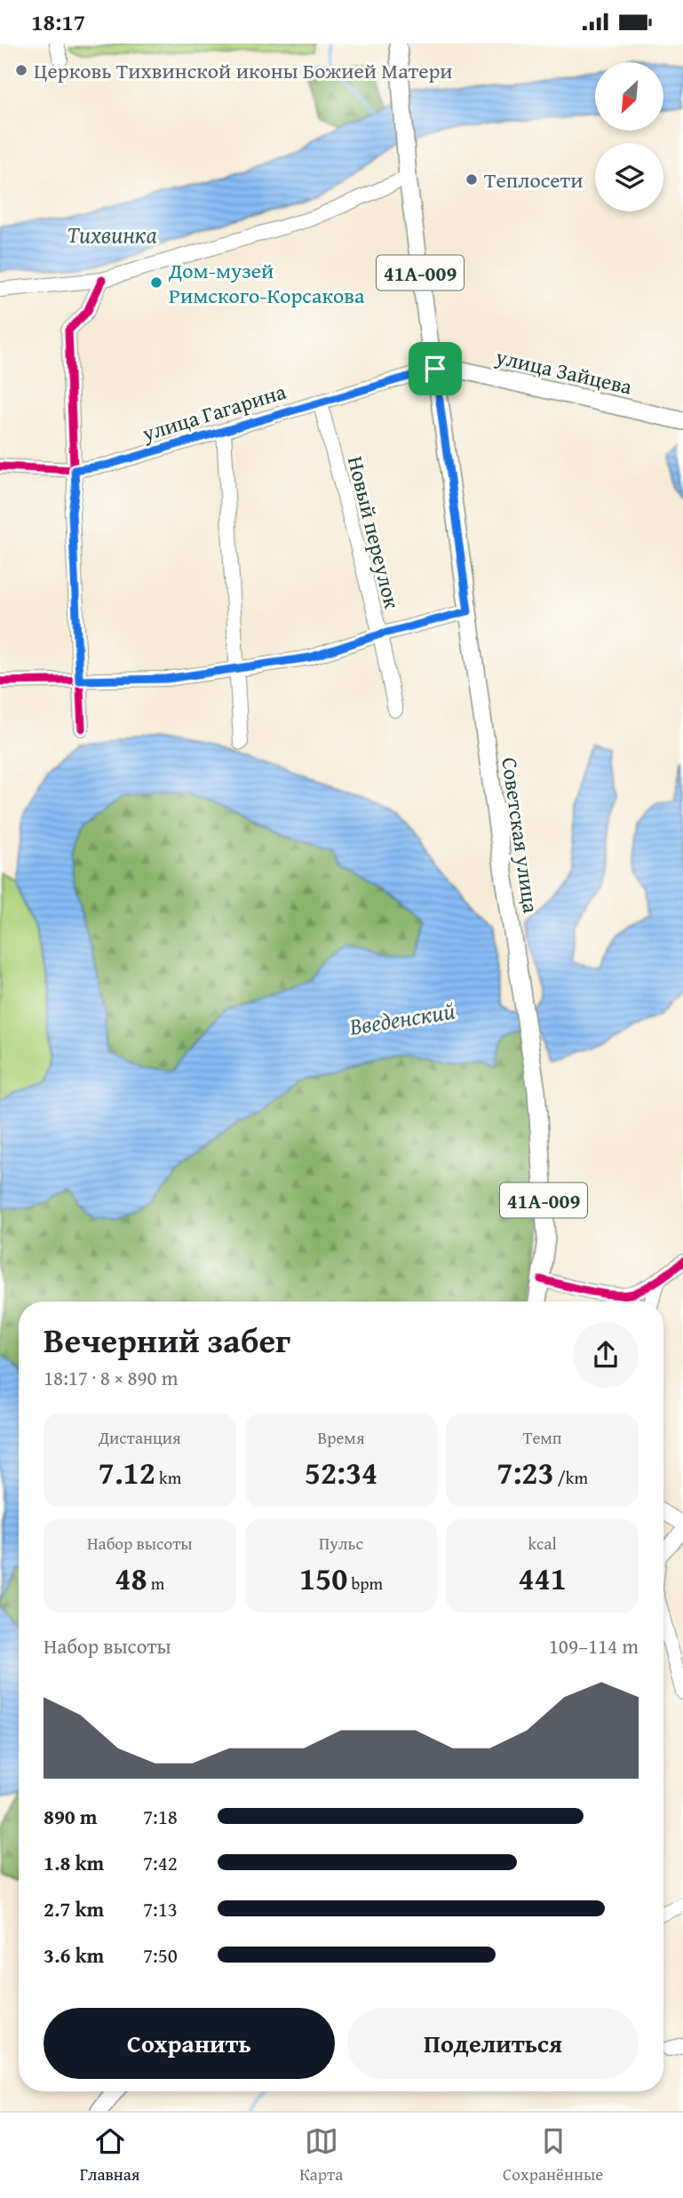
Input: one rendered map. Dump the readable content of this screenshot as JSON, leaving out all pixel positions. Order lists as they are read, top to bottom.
{
  "streets": {
    "main road": ["41А-009", "улица Зайцева", "Советская улица"],
    "street": ["улица Гагарина", "Новый переулок"]
  },
  "crossings": [
    ["41А-009", "улица Зайцева"],
    ["41А-009", "улица Гагарина"],
    ["41А-009", "Советская улица"],
    ["улица Зайцева", "улица Гагарина"],
    ["улица Зайцева", "Советская улица"],
    ["улица Гагарина", "Новый переулок"],
    ["улица Гагарина", "Советская улица"]
  ],
  "water": ["Тихвинка", "Введенский"],
  "places": ["Церковь Тихвинской иконы Божией Матери", "Теплосети", "Дом-музей Римского-Корсакова"],
  "north": "bottom left",
  "page": {
    "status": "18:17",
    "heading": ["Вечерний забег", "18:17 · 8 × 890 m"],
    "stats": [
      ["Дистанция", "7.12 km"],
      ["Время", "52:34"],
      ["Темп", "7:23 /km"],
      ["Набор высоты", "48 m"],
      ["Пульс", "150 bpm"],
      ["kcal", "441"]
    ],
    "chart": ["Набор высоты", "109–114 m"],
    "list": [
      {
        "name": "890 m",
        "note": "7:18"
      },
      {
        "name": "1.8 km",
        "note": "7:42"
      },
      {
        "name": "2.7 km",
        "note": "7:13"
      },
      {
        "name": "3.6 km",
        "note": "7:50"
      }
    ],
    "buttons": ["Сохранить", "Поделиться"],
    "tabs": ["Главная", "Карта", "Сохранённые"]
  }
}
